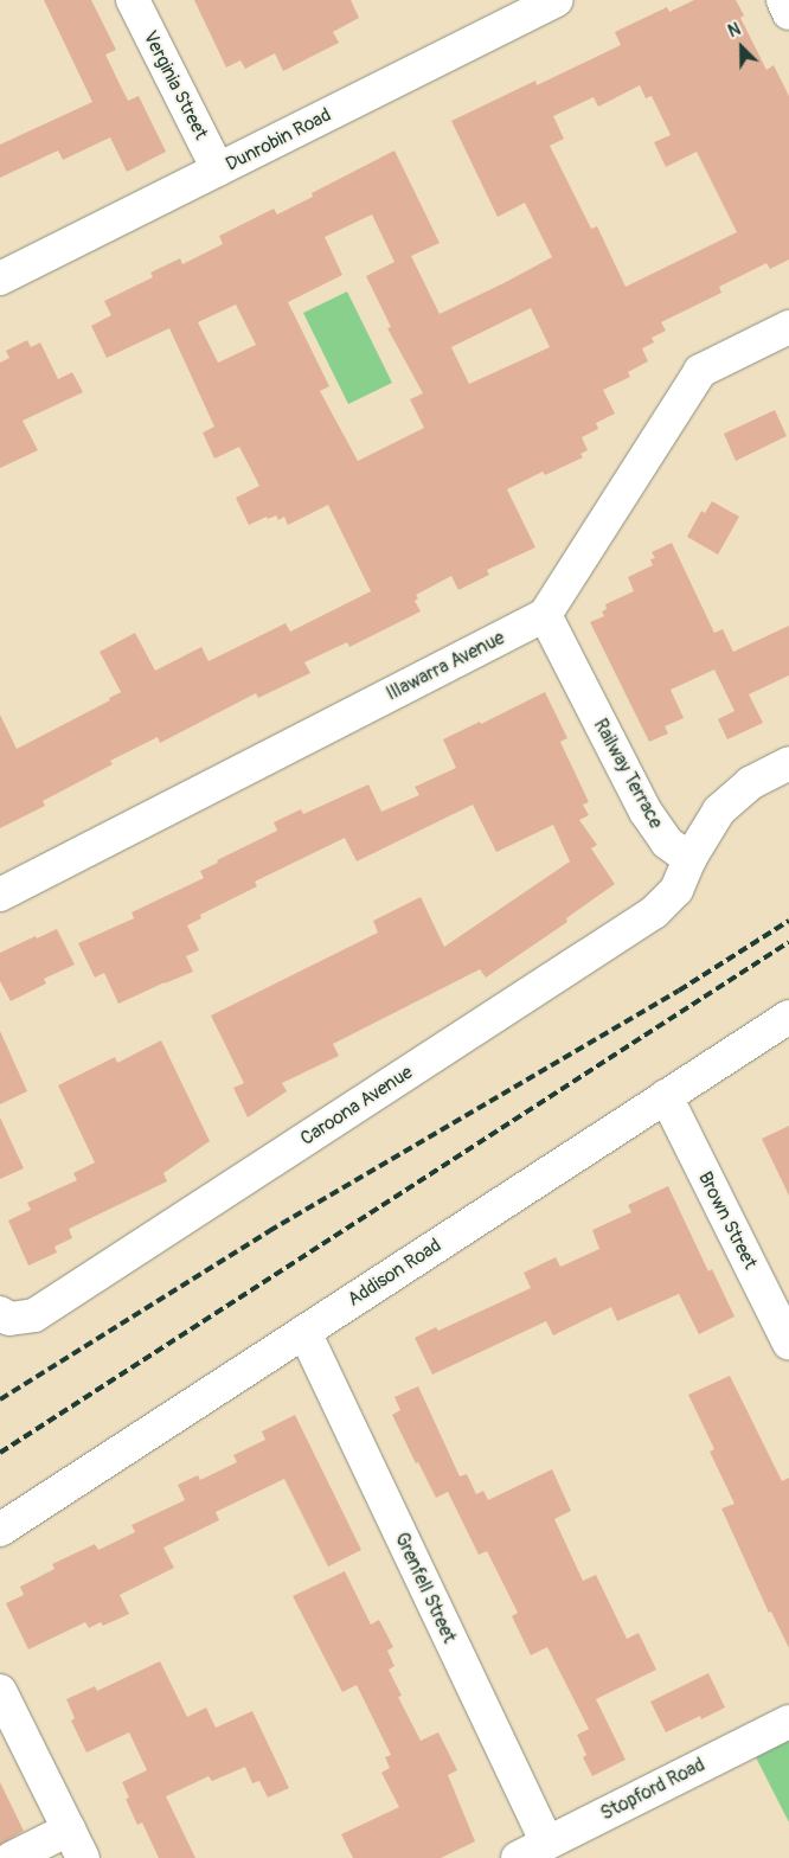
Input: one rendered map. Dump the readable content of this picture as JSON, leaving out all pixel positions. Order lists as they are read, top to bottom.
{
  "streets": {
    "street": [
      "Verginia Street",
      "Dunrobin Road",
      "Illawarra Avenue",
      "Railway Terrace",
      "Caroona Avenue",
      "Brown Street",
      "Addison Road",
      "Grenfell Street",
      "Stopford Road"
    ]
  },
  "crossings": [
    ["Verginia Street", "Dunrobin Road"],
    ["Illawarra Avenue", "Railway Terrace"],
    ["Railway Terrace", "Caroona Avenue"],
    ["Brown Street", "Addison Road"],
    ["Addison Road", "Grenfell Street"],
    ["Grenfell Street", "Stopford Road"]
  ],
  "north": "top left"
}
